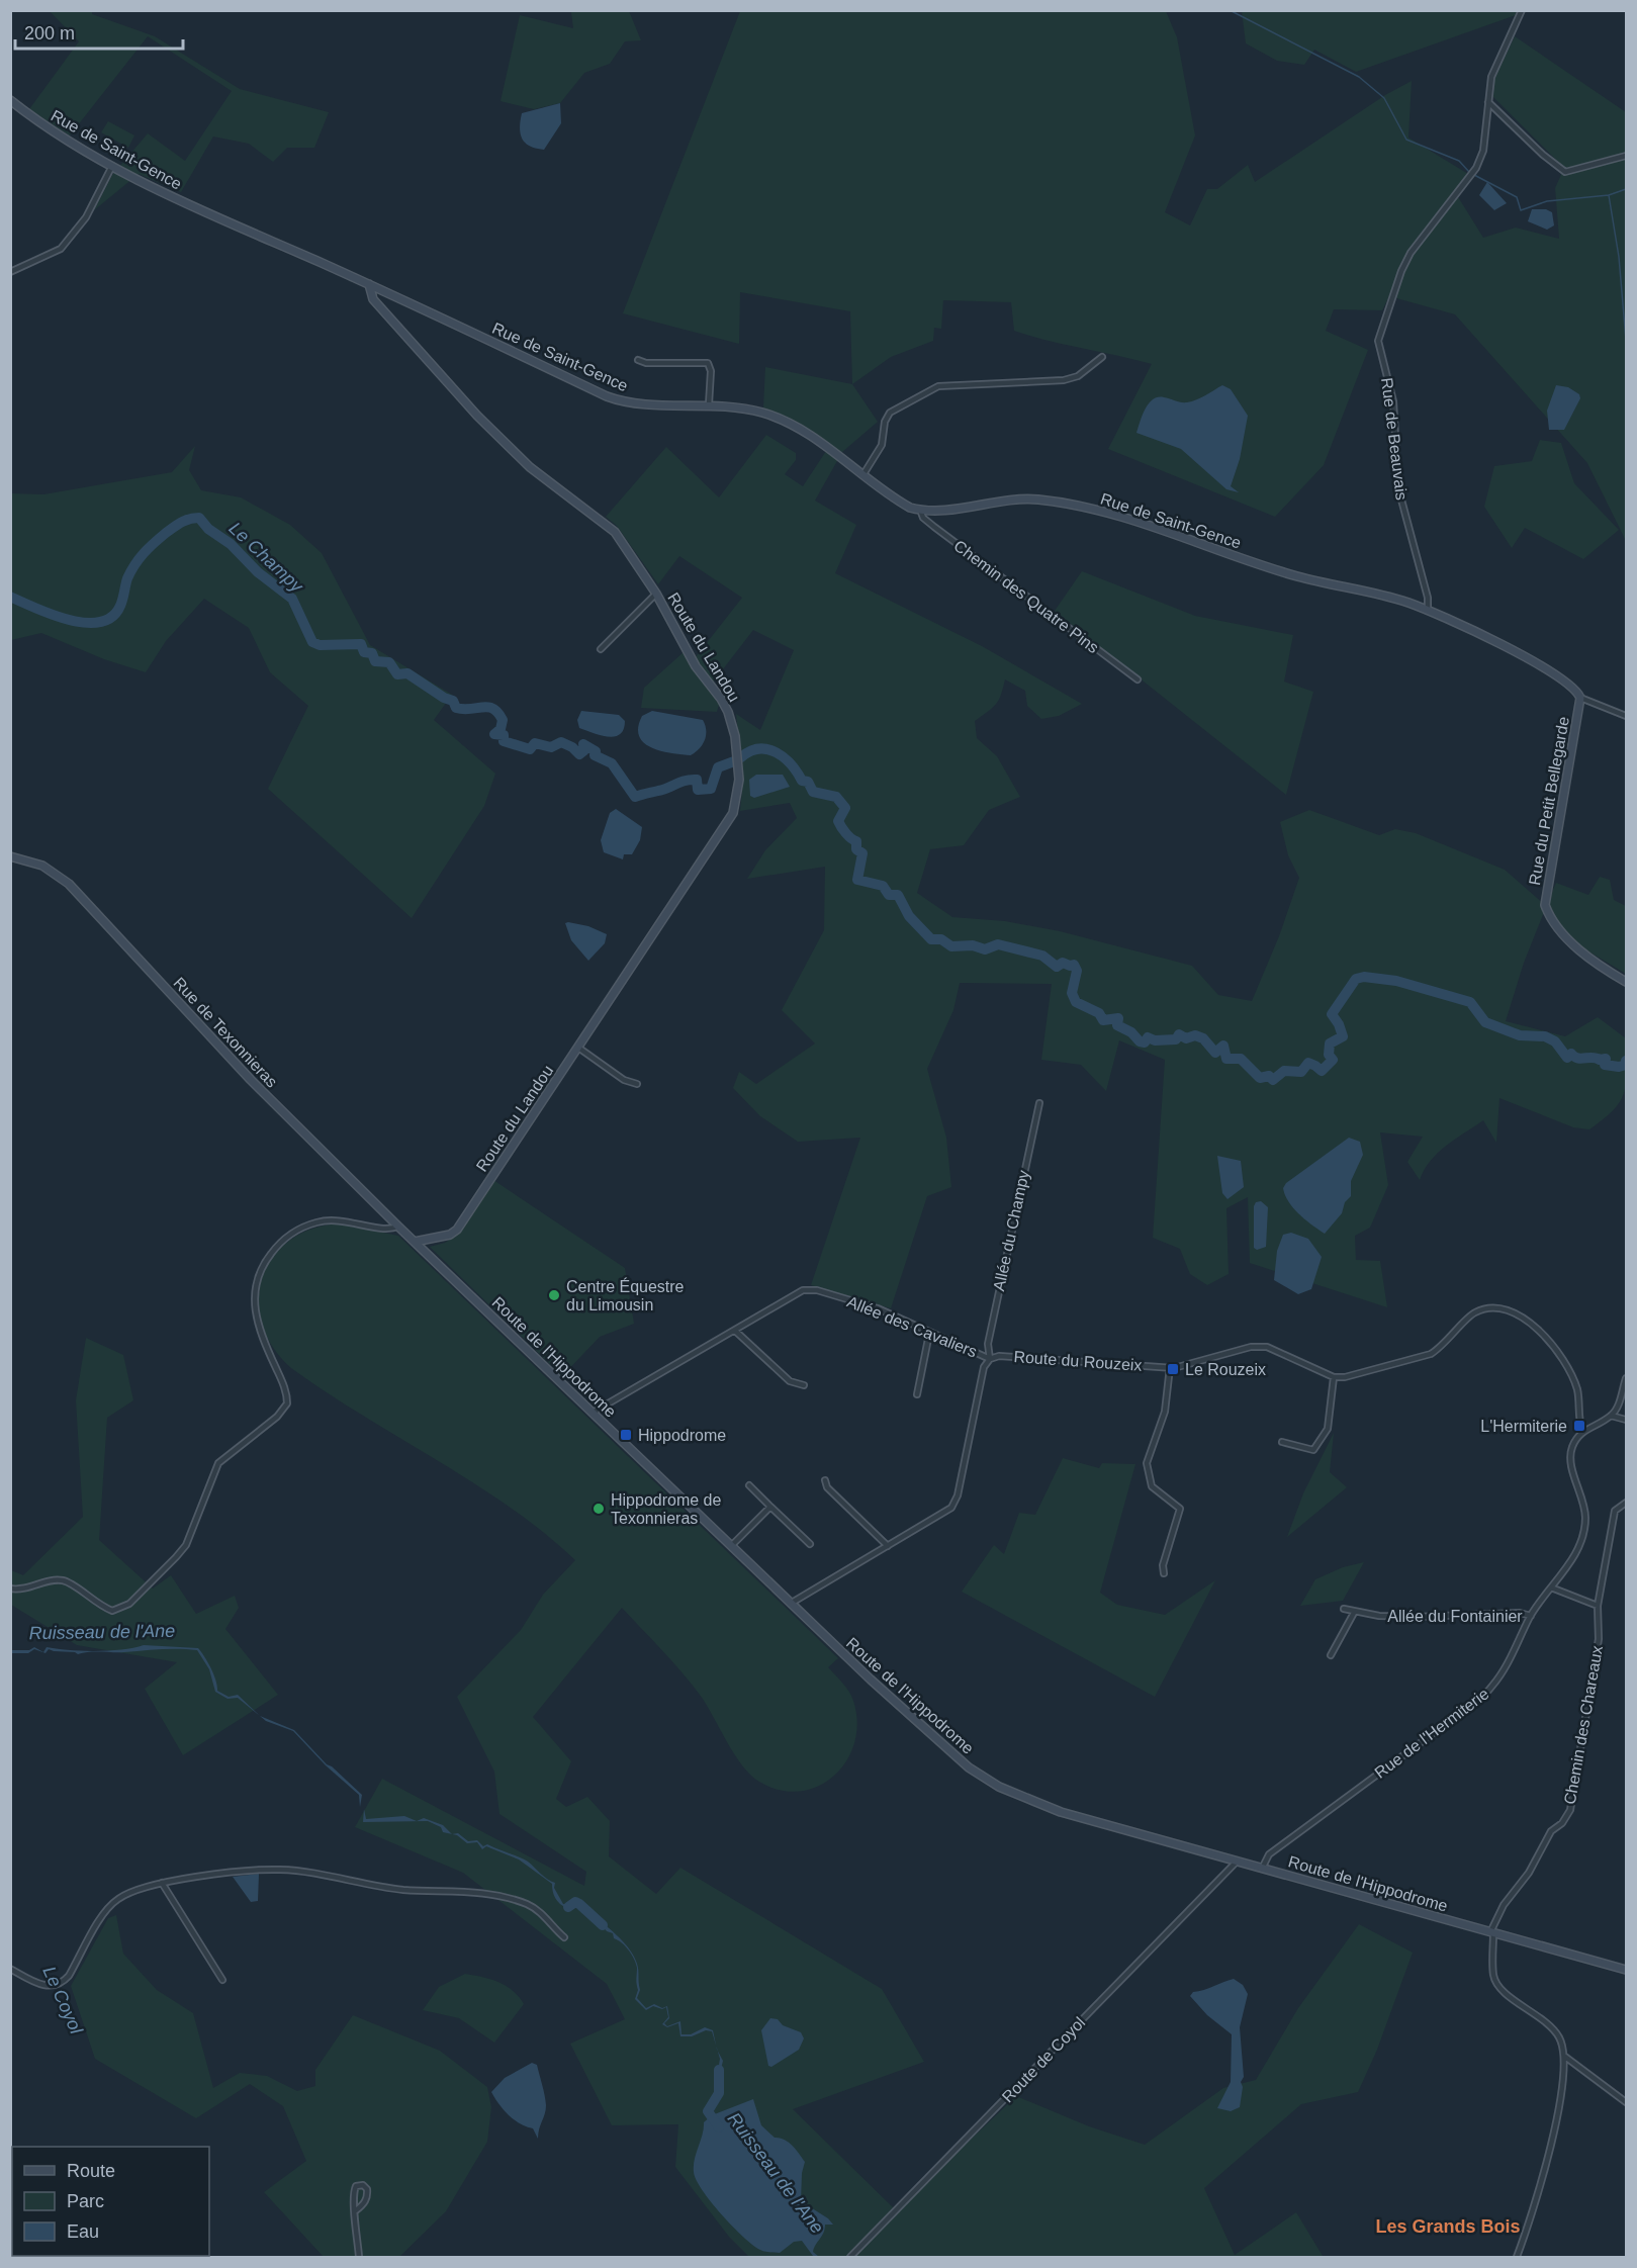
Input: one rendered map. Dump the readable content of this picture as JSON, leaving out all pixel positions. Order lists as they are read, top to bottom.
{
  "streets": {
    "street": [
      "Rue de Saint-Gence",
      "Rue de Beauvais",
      "Chemin des Quatre Pins",
      "Route du Landou",
      "Rue du Petit Bellegarde",
      "Rue de Texonnieras",
      "Allée du Champy",
      "Allée des Cavaliers",
      "Route de l'Hippodrome",
      "Route du Rouzeix",
      "Allée du Fontainier",
      "Chemin des Chareaux",
      "Rue de l'Hermiterie",
      "Route de Coyol"
    ]
  },
  "crossings": [
    ["Rue de Saint-Gence", "Rue de Beauvais"],
    ["Rue de Saint-Gence", "Chemin des Quatre Pins"],
    ["Rue de Saint-Gence", "Route du Landou"],
    ["Rue de Saint-Gence", "Rue du Petit Bellegarde"],
    ["Route du Landou", "Rue de Texonnieras"],
    ["Route du Landou", "Route de l'Hippodrome"],
    ["Rue de Texonnieras", "Route de l'Hippodrome"],
    ["Allée du Champy", "Allée des Cavaliers"],
    ["Allée du Champy", "Route du Rouzeix"],
    ["Allée des Cavaliers", "Route de l'Hippodrome"],
    ["Allée des Cavaliers", "Route du Rouzeix"],
    ["Route de l'Hippodrome", "Route du Rouzeix"],
    ["Route de l'Hippodrome", "Chemin des Chareaux"],
    ["Route de l'Hippodrome", "Rue de l'Hermiterie"],
    ["Route de l'Hippodrome", "Route de Coyol"],
    ["Allée du Fontainier", "Rue de l'Hermiterie"]
  ],
  "districts": ["Les Grands Bois"],
  "water": ["Le Champy", "Ruisseau de l'Ane", "Le Coyol"],
  "places": {
    "other": ["Centre Équestre du Limousin", "Hippodrome de Texonnieras"],
    "transit": ["Le Rouzeix", "L'Hermiterie", "Hippodrome"]
  },
  "legend": ["Route", "Parc", "Eau"],
  "scale_bar": "200 m"
}
